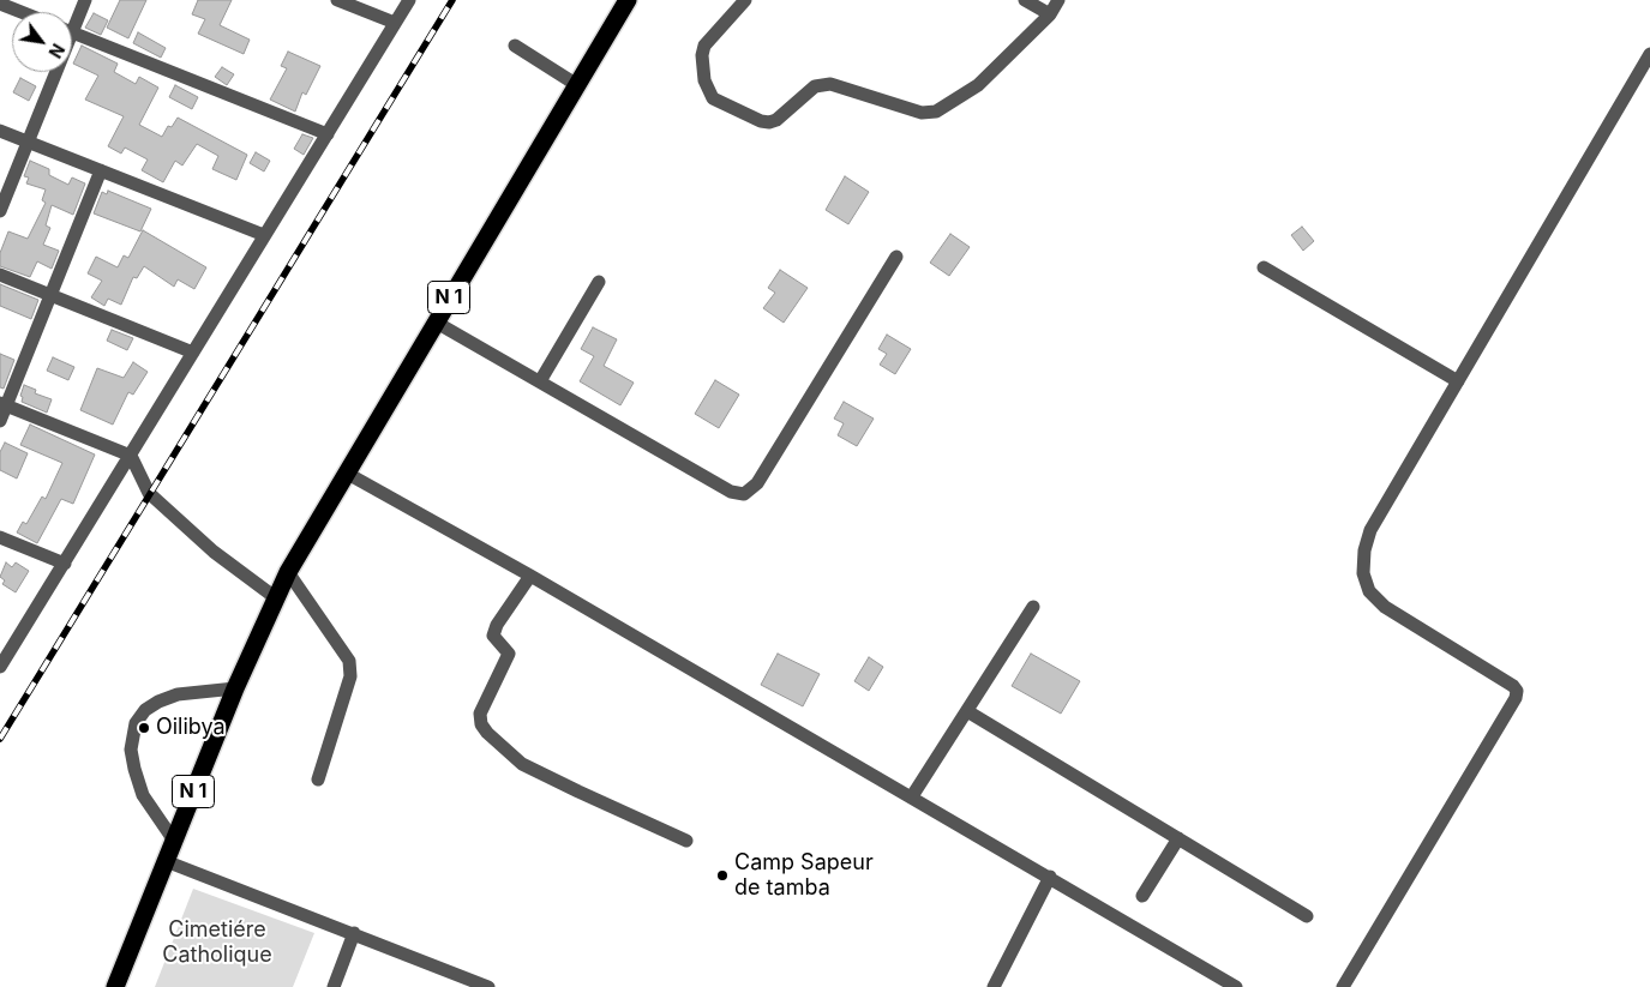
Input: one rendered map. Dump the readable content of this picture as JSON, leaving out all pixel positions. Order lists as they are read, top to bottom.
{
  "streets": {
    "highway": ["N 1"]
  },
  "parks": ["Cimetiére Catholique"],
  "places": ["Oilibya", "Camp Sapeur de tamba"],
  "north": "bottom right"
}
